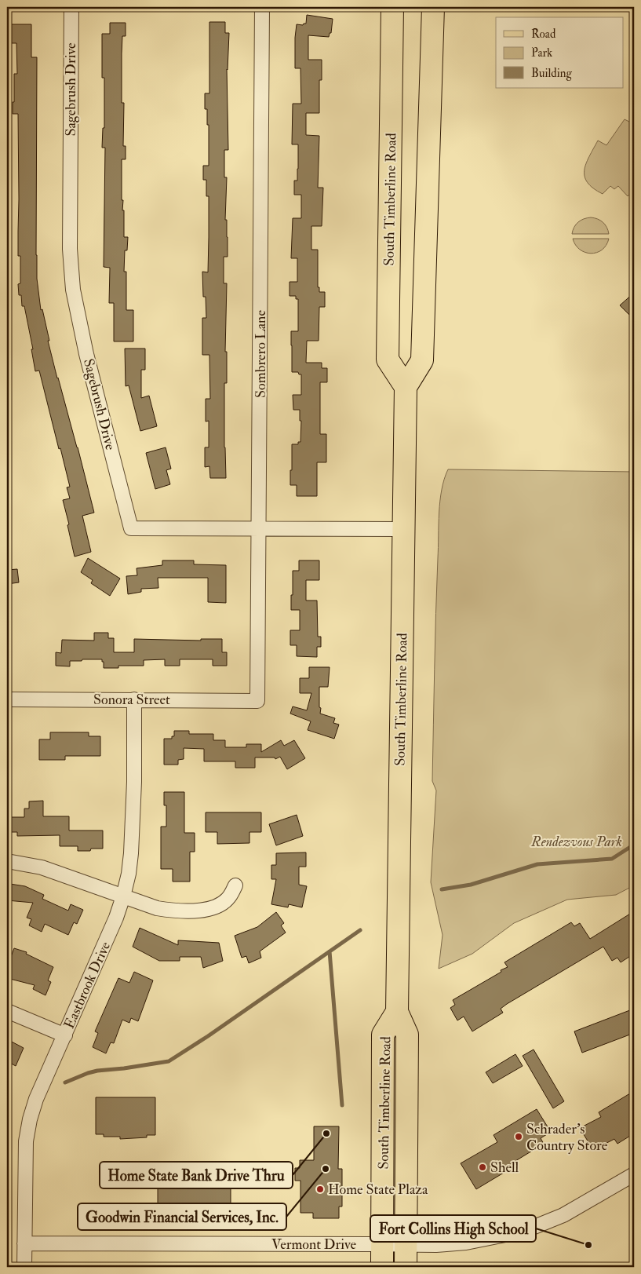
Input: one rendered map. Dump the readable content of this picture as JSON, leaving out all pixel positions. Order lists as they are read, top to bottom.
{
  "streets": {
    "main road": ["South Timberline Road"],
    "street": [
      "Sagebrush Drive",
      "Sombrero Lane",
      "Sonora Street",
      "Eastbrook Drive",
      "Vermont Drive"
    ]
  },
  "crossings": [
    ["Sagebrush Drive", "South Timberline Road"],
    ["Sagebrush Drive", "Sombrero Lane"],
    ["South Timberline Road", "Vermont Drive"],
    ["Sombrero Lane", "Sonora Street"],
    ["Sonora Street", "Eastbrook Drive"],
    ["Eastbrook Drive", "Vermont Drive"]
  ],
  "parks": ["Rendezvous Park"],
  "places": [
    "Home State Bank Drive Thru",
    "Schrader's Country Store",
    "Shell",
    "Goodwin Financial Services, Inc.",
    "Home State Plaza",
    "Fort Collins High School"
  ],
  "legend": ["Road", "Park", "Building"]
}
